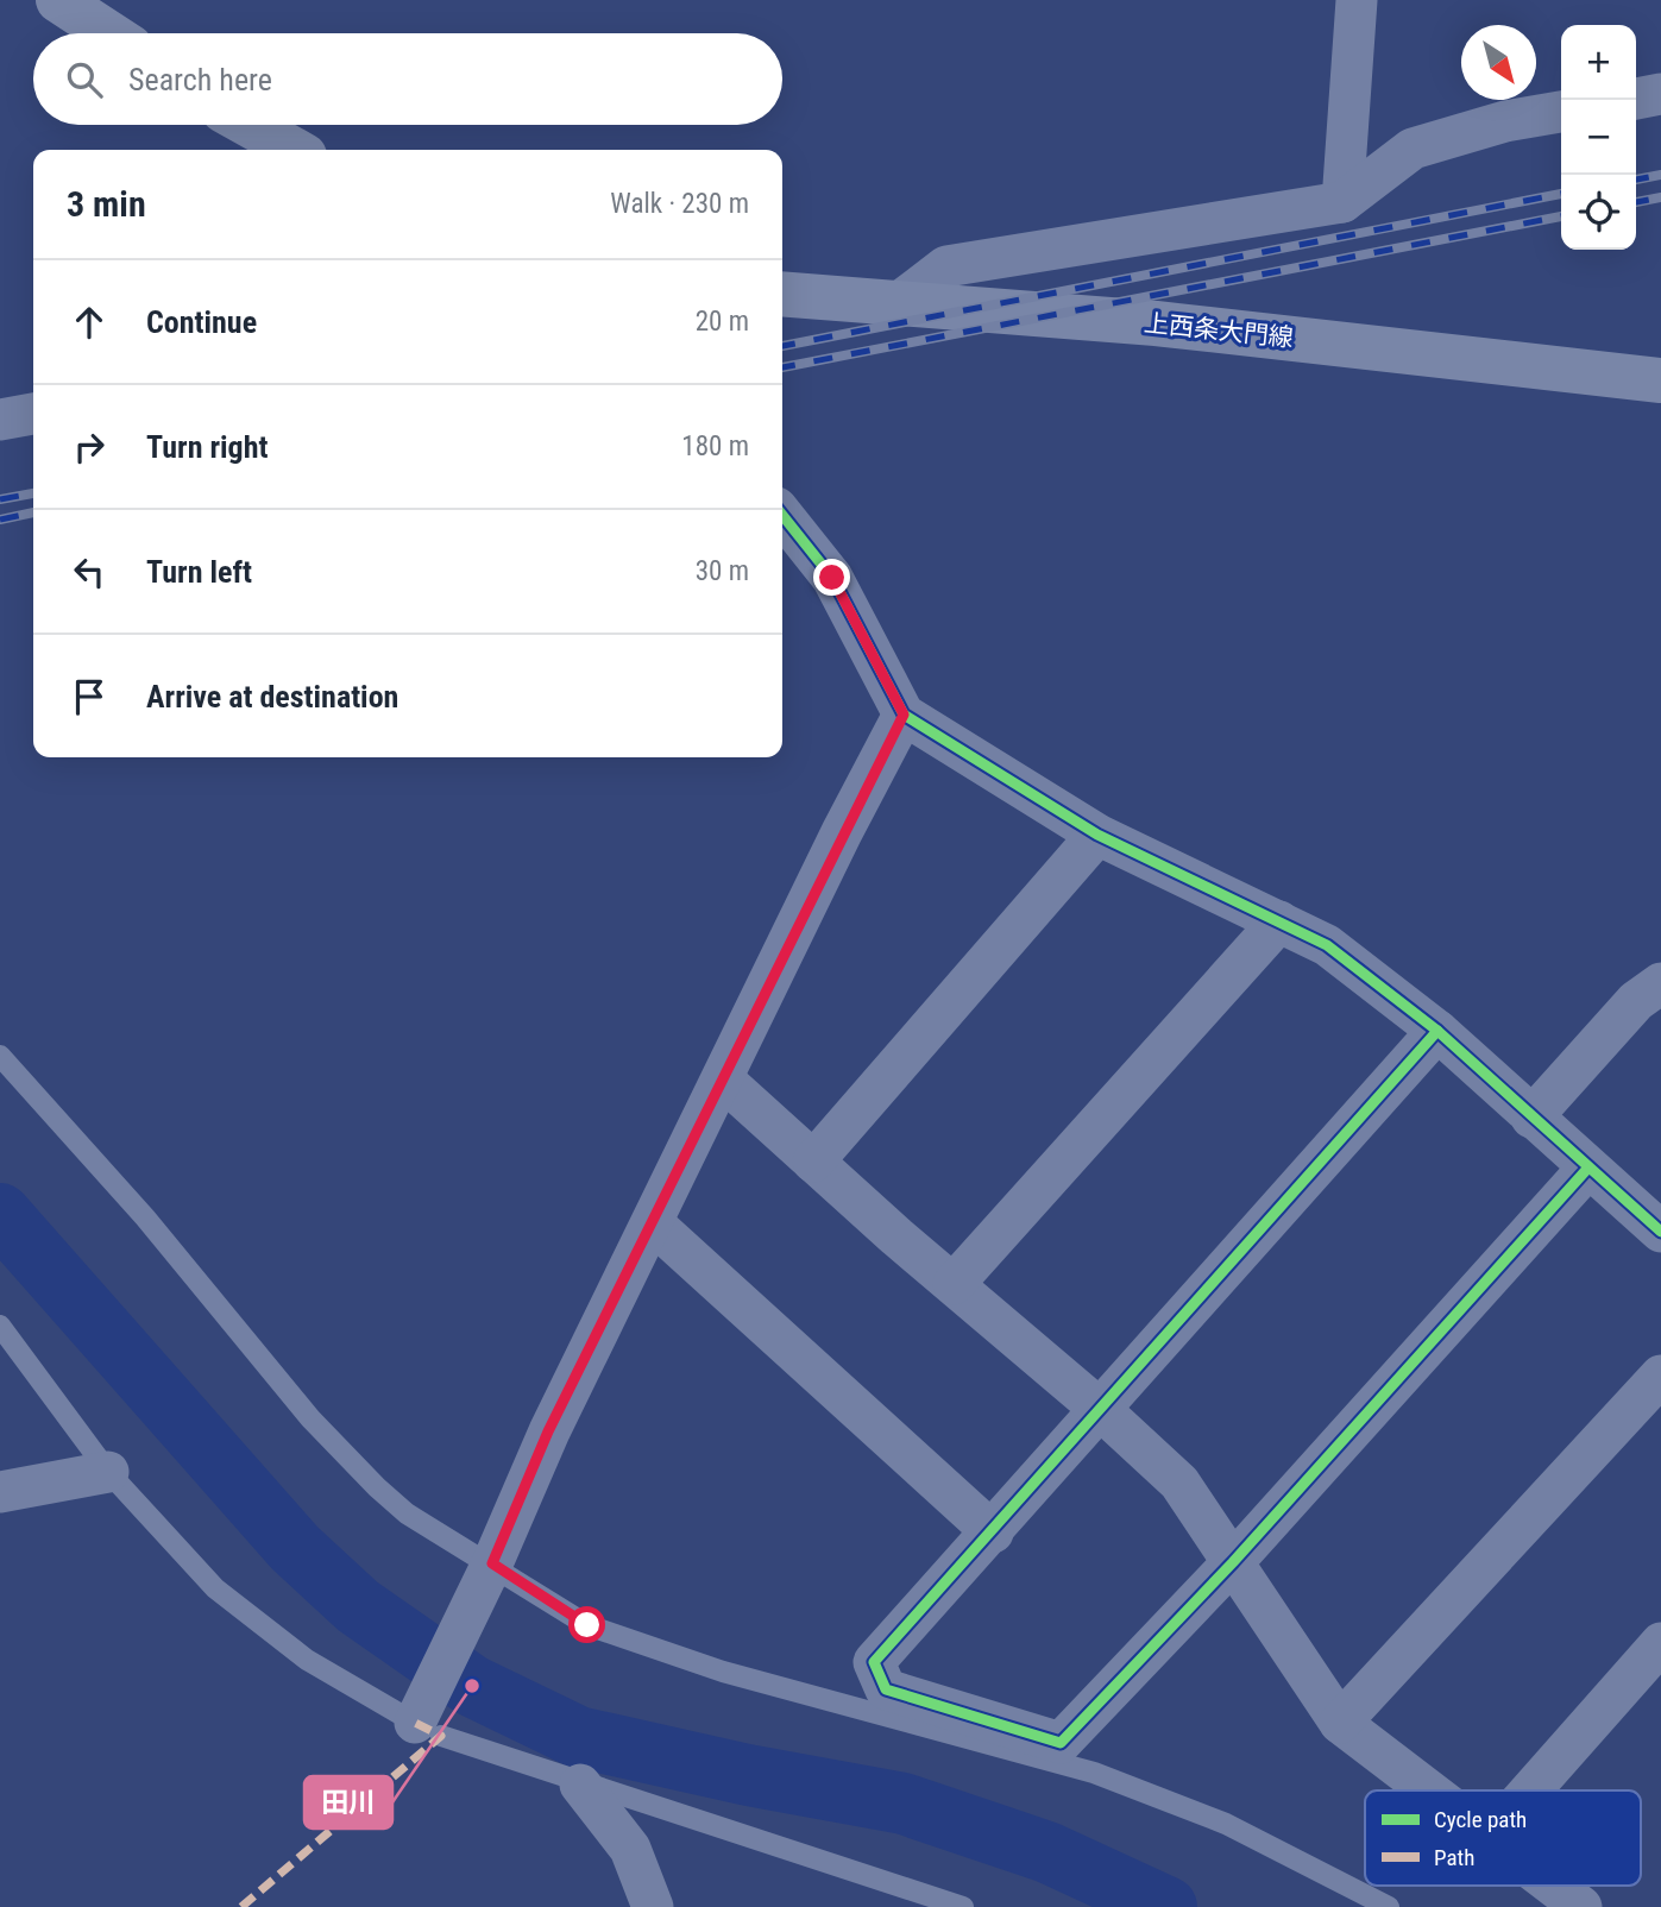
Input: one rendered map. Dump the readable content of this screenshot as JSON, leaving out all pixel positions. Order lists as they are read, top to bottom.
{
  "streets": {
    "main road": ["上西条大門線"]
  },
  "places": ["田川"],
  "legend": ["Cycle path", "Path"],
  "north": "bottom right",
  "page": {
    "map_buttons": ["+", "−"],
    "search": "Search here",
    "heading": ["3 min", "Walk · 230 m"],
    "list": [
      ["Continue", "20 m"],
      ["Turn right", "180 m"],
      ["Turn left", "30 m"],
      "Arrive at destination"
    ]
  }
}
